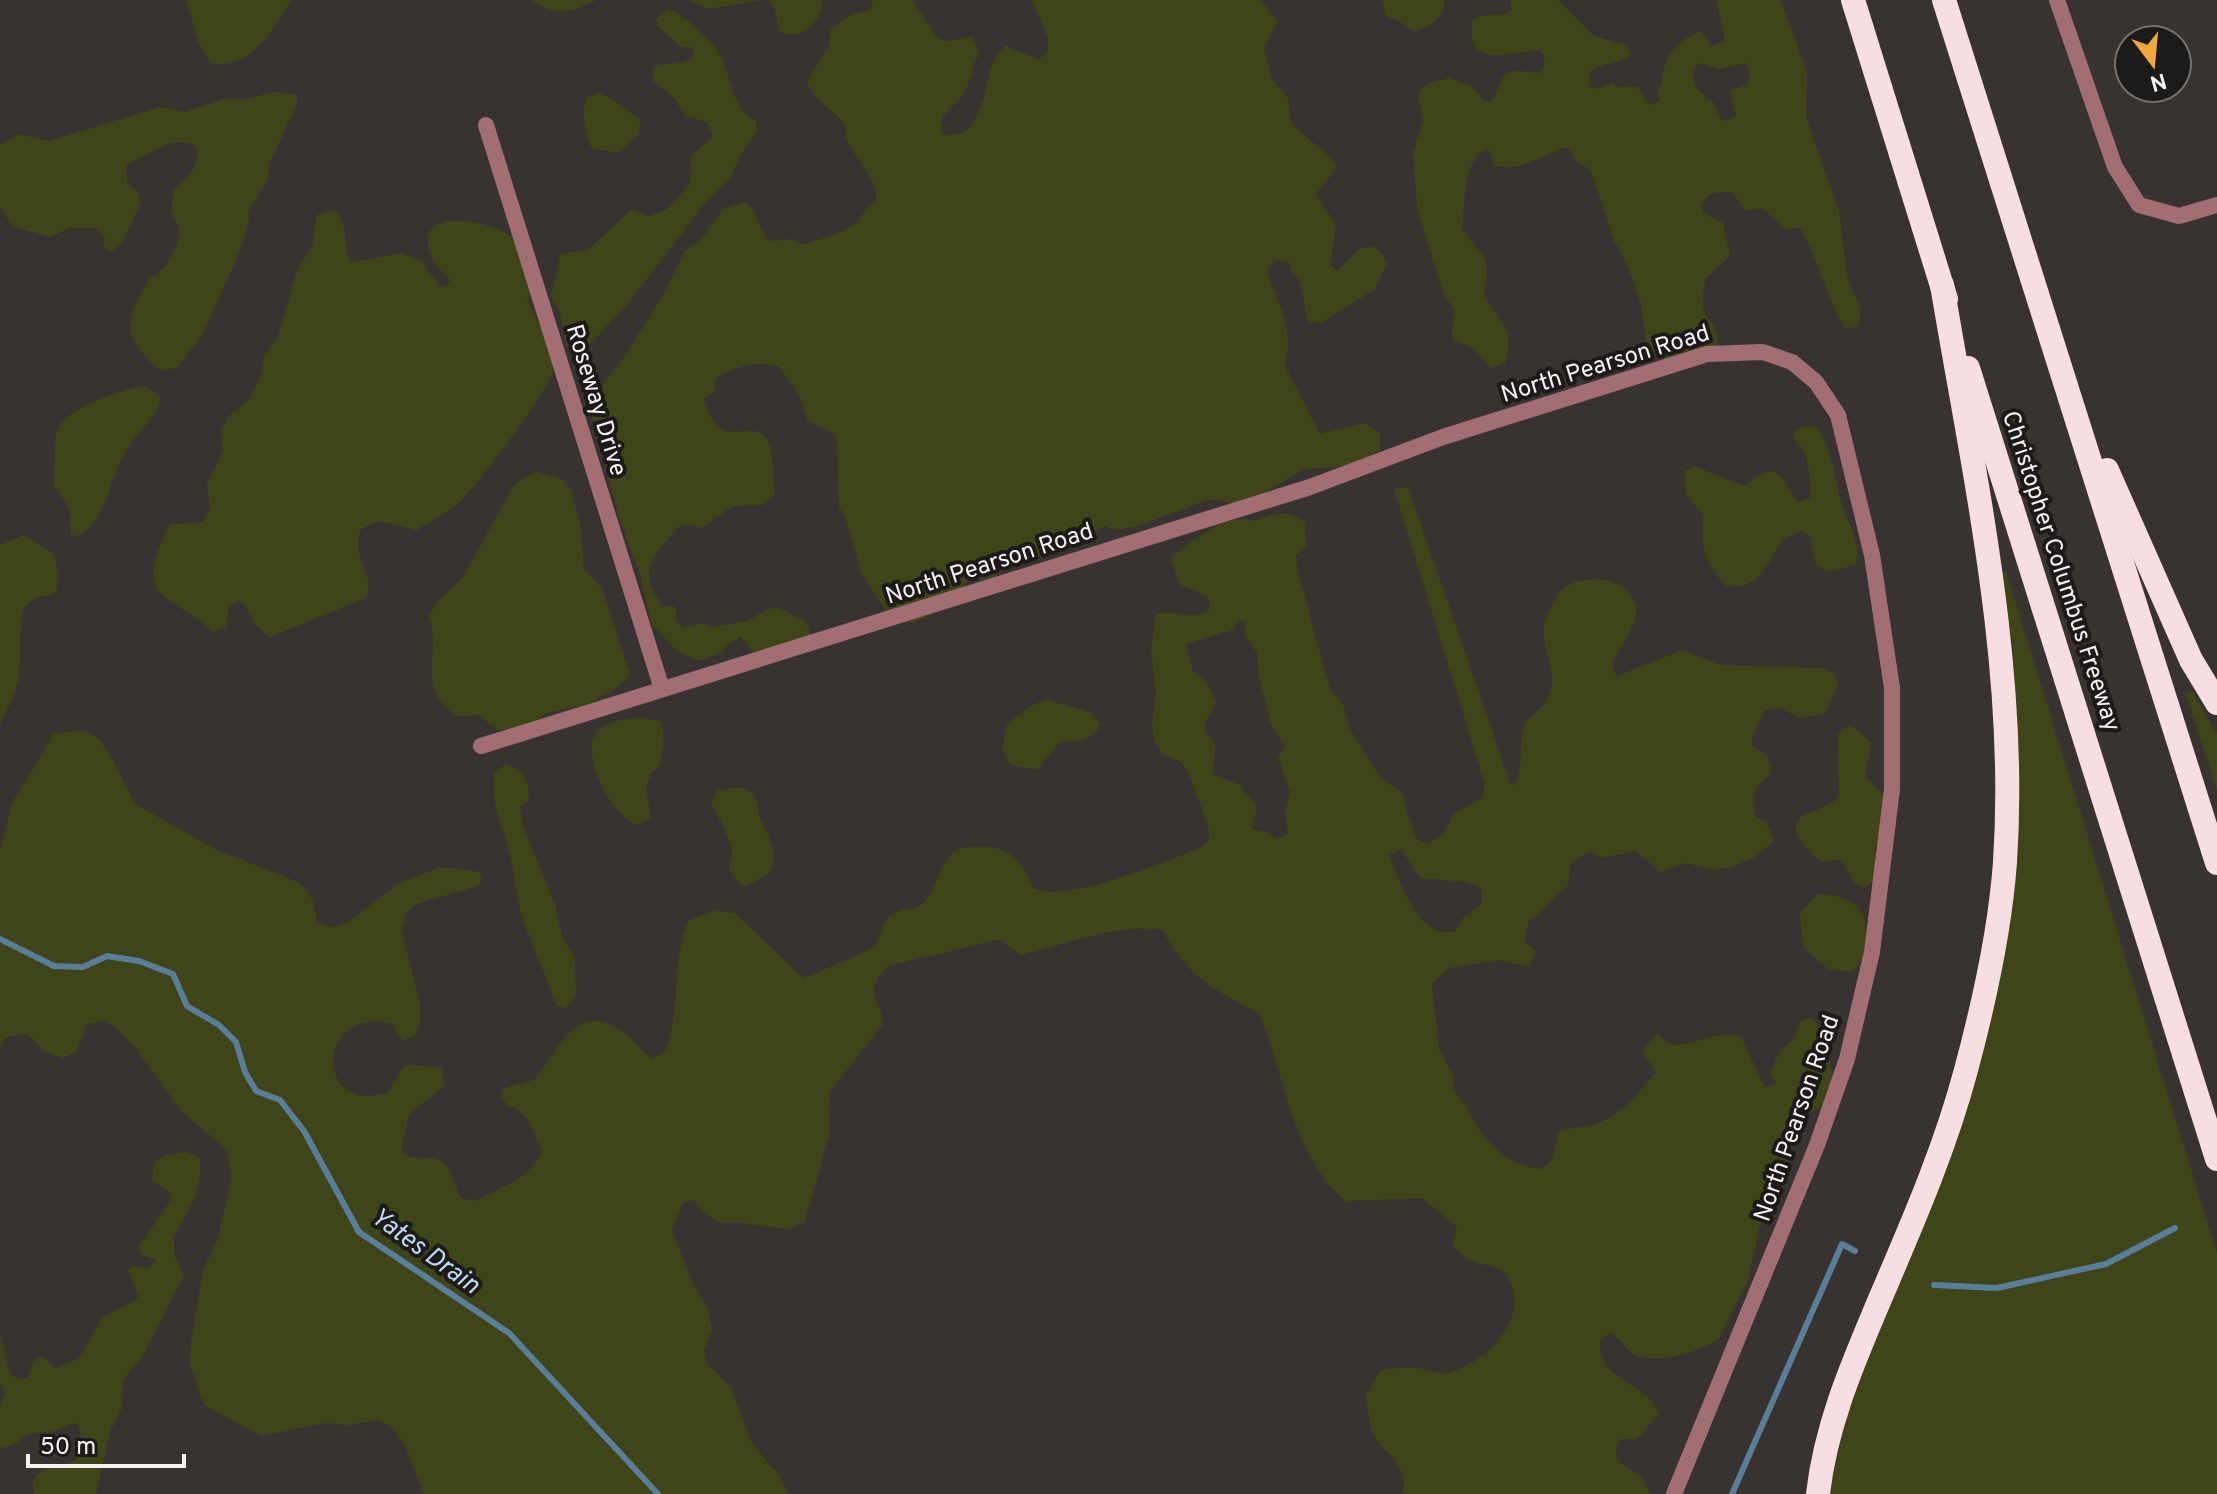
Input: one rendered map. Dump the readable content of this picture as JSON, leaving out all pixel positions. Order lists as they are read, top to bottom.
{
  "streets": {
    "highway": ["Christopher Columbus Freeway"],
    "street": ["North Pearson Road", "Roseway Drive"]
  },
  "crossings": [
    ["North Pearson Road", "Roseway Drive"]
  ],
  "water": ["Yates Drain"],
  "scale_bar": "50 m",
  "north": "bottom"
}
